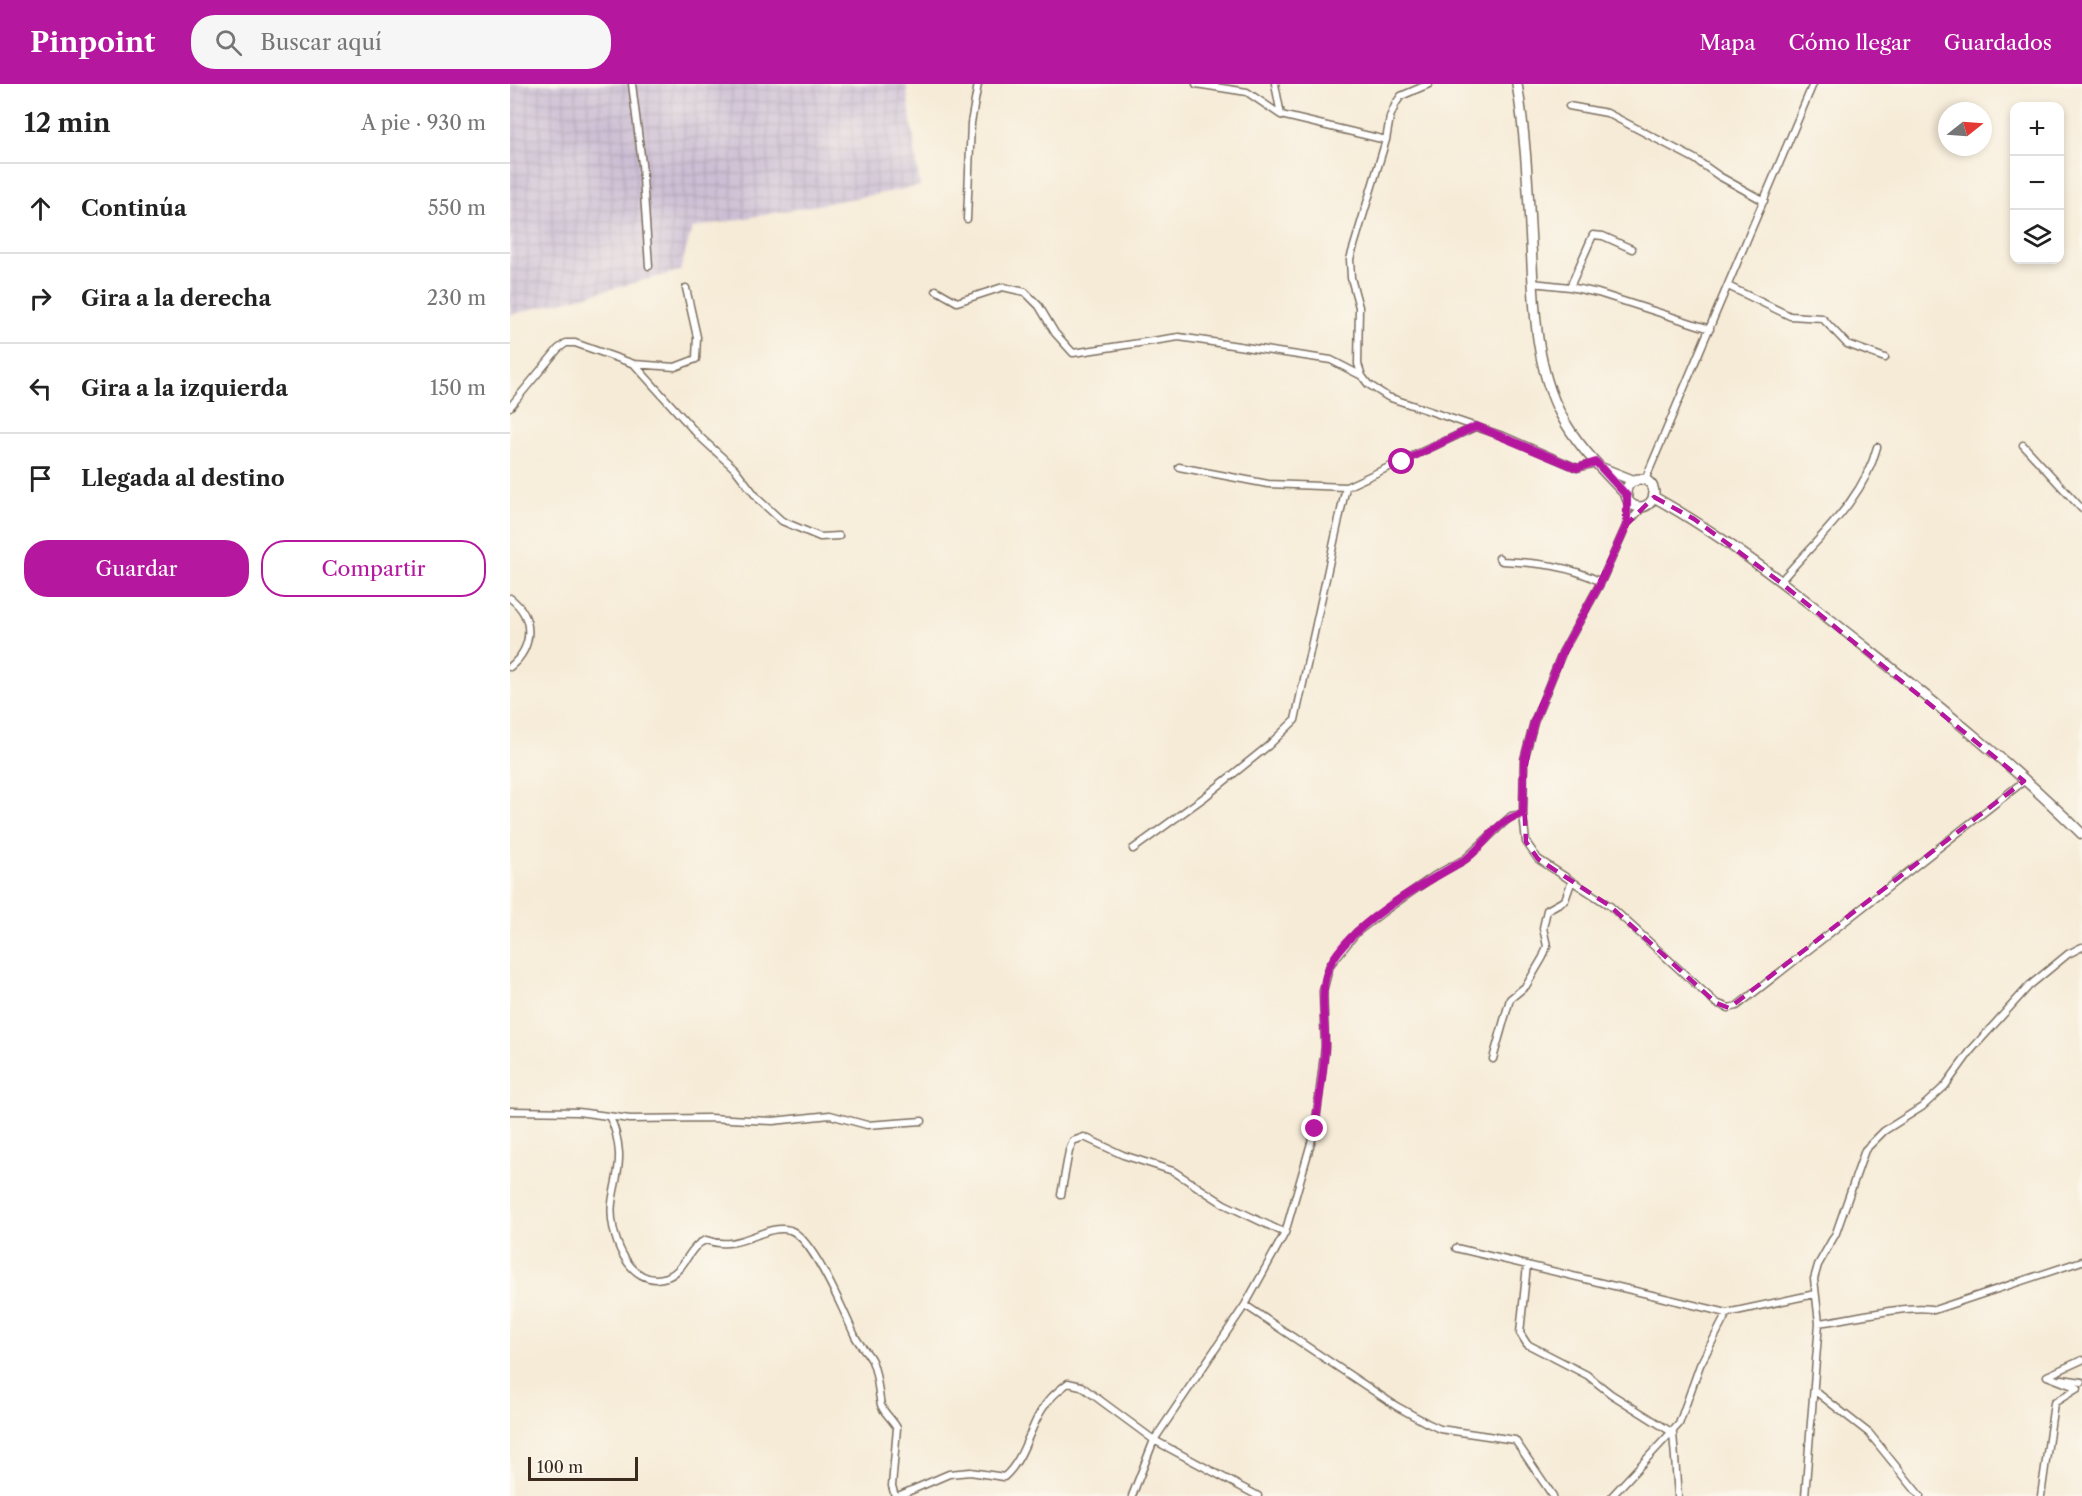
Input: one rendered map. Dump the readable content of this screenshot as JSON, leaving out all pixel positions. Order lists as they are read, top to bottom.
{
  "scale_bar": "100 m",
  "north": "right",
  "page": {
    "header": "Pinpoint",
    "search": "Buscar aquí",
    "nav": ["Mapa", "Cómo llegar", "Guardados"],
    "heading": ["12 min", "A pie · 930 m"],
    "map_buttons": ["+", "−"],
    "list": [
      ["Continúa", "550 m"],
      ["Gira a la derecha", "230 m"],
      ["Gira a la izquierda", "150 m"],
      "Llegada al destino"
    ],
    "buttons": ["Guardar", "Compartir"],
    "scale": "100 m"
  }
}
